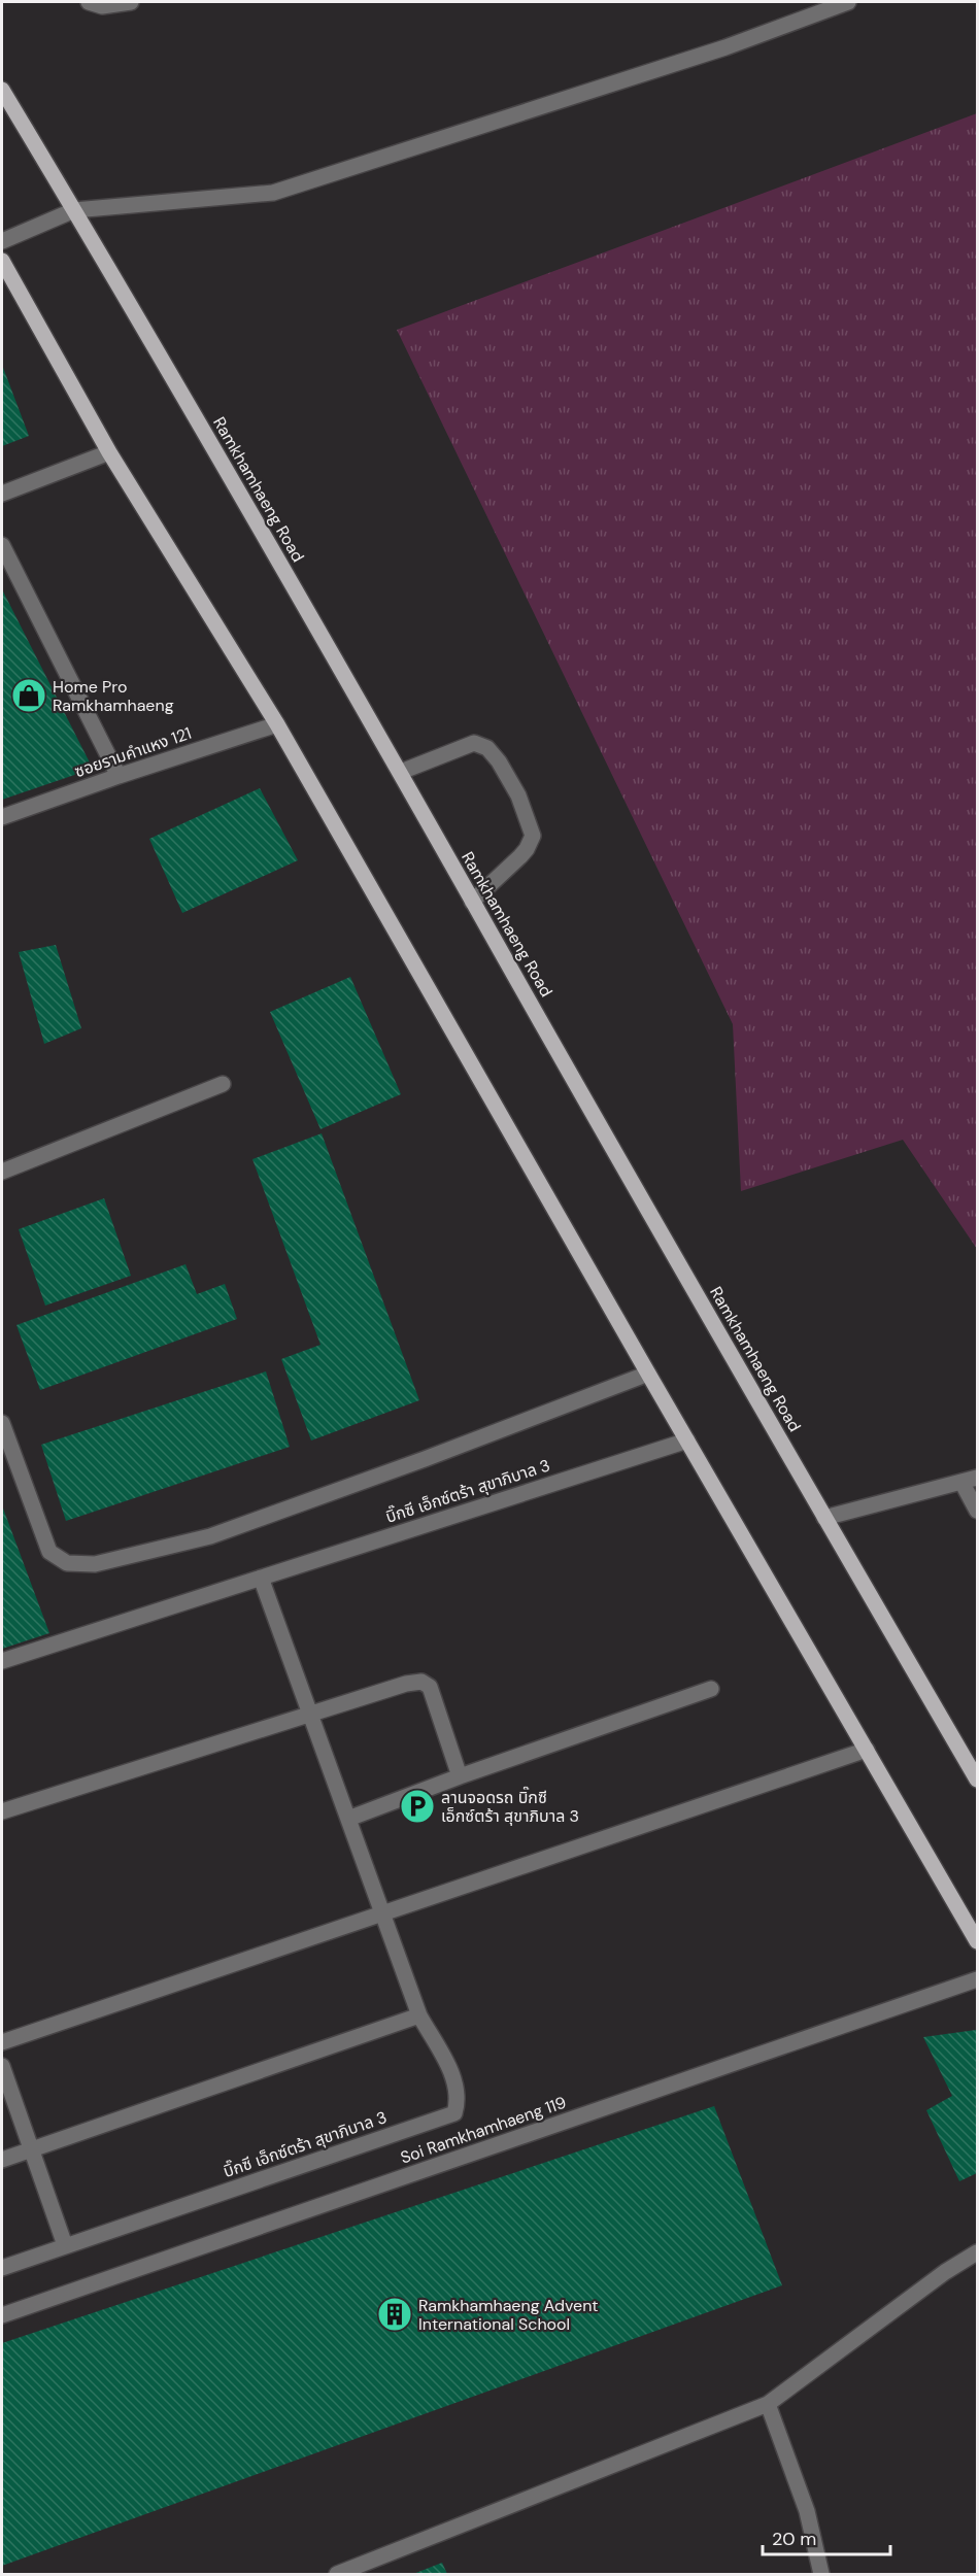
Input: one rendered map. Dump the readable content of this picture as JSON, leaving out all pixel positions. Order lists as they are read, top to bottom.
{
  "streets": {
    "main road": ["Ramkhamhaeng Road"],
    "street": ["ซอยรามคำแหง 121", "บิ๊กซี เอ็กซ์ตร้า สุขาภิบาล 3", "Soi Ramkhamhaeng 119"]
  },
  "places": {
    "shop": ["Home Pro Ramkhamhaeng"],
    "parking": ["ลานจอดรถ บิ๊กซี เอ็กซ์ตร้า สุขาภิบาล 3"],
    "building": ["Ramkhamhaeng Advent International School"]
  },
  "scale_bar": "20 m"
}
